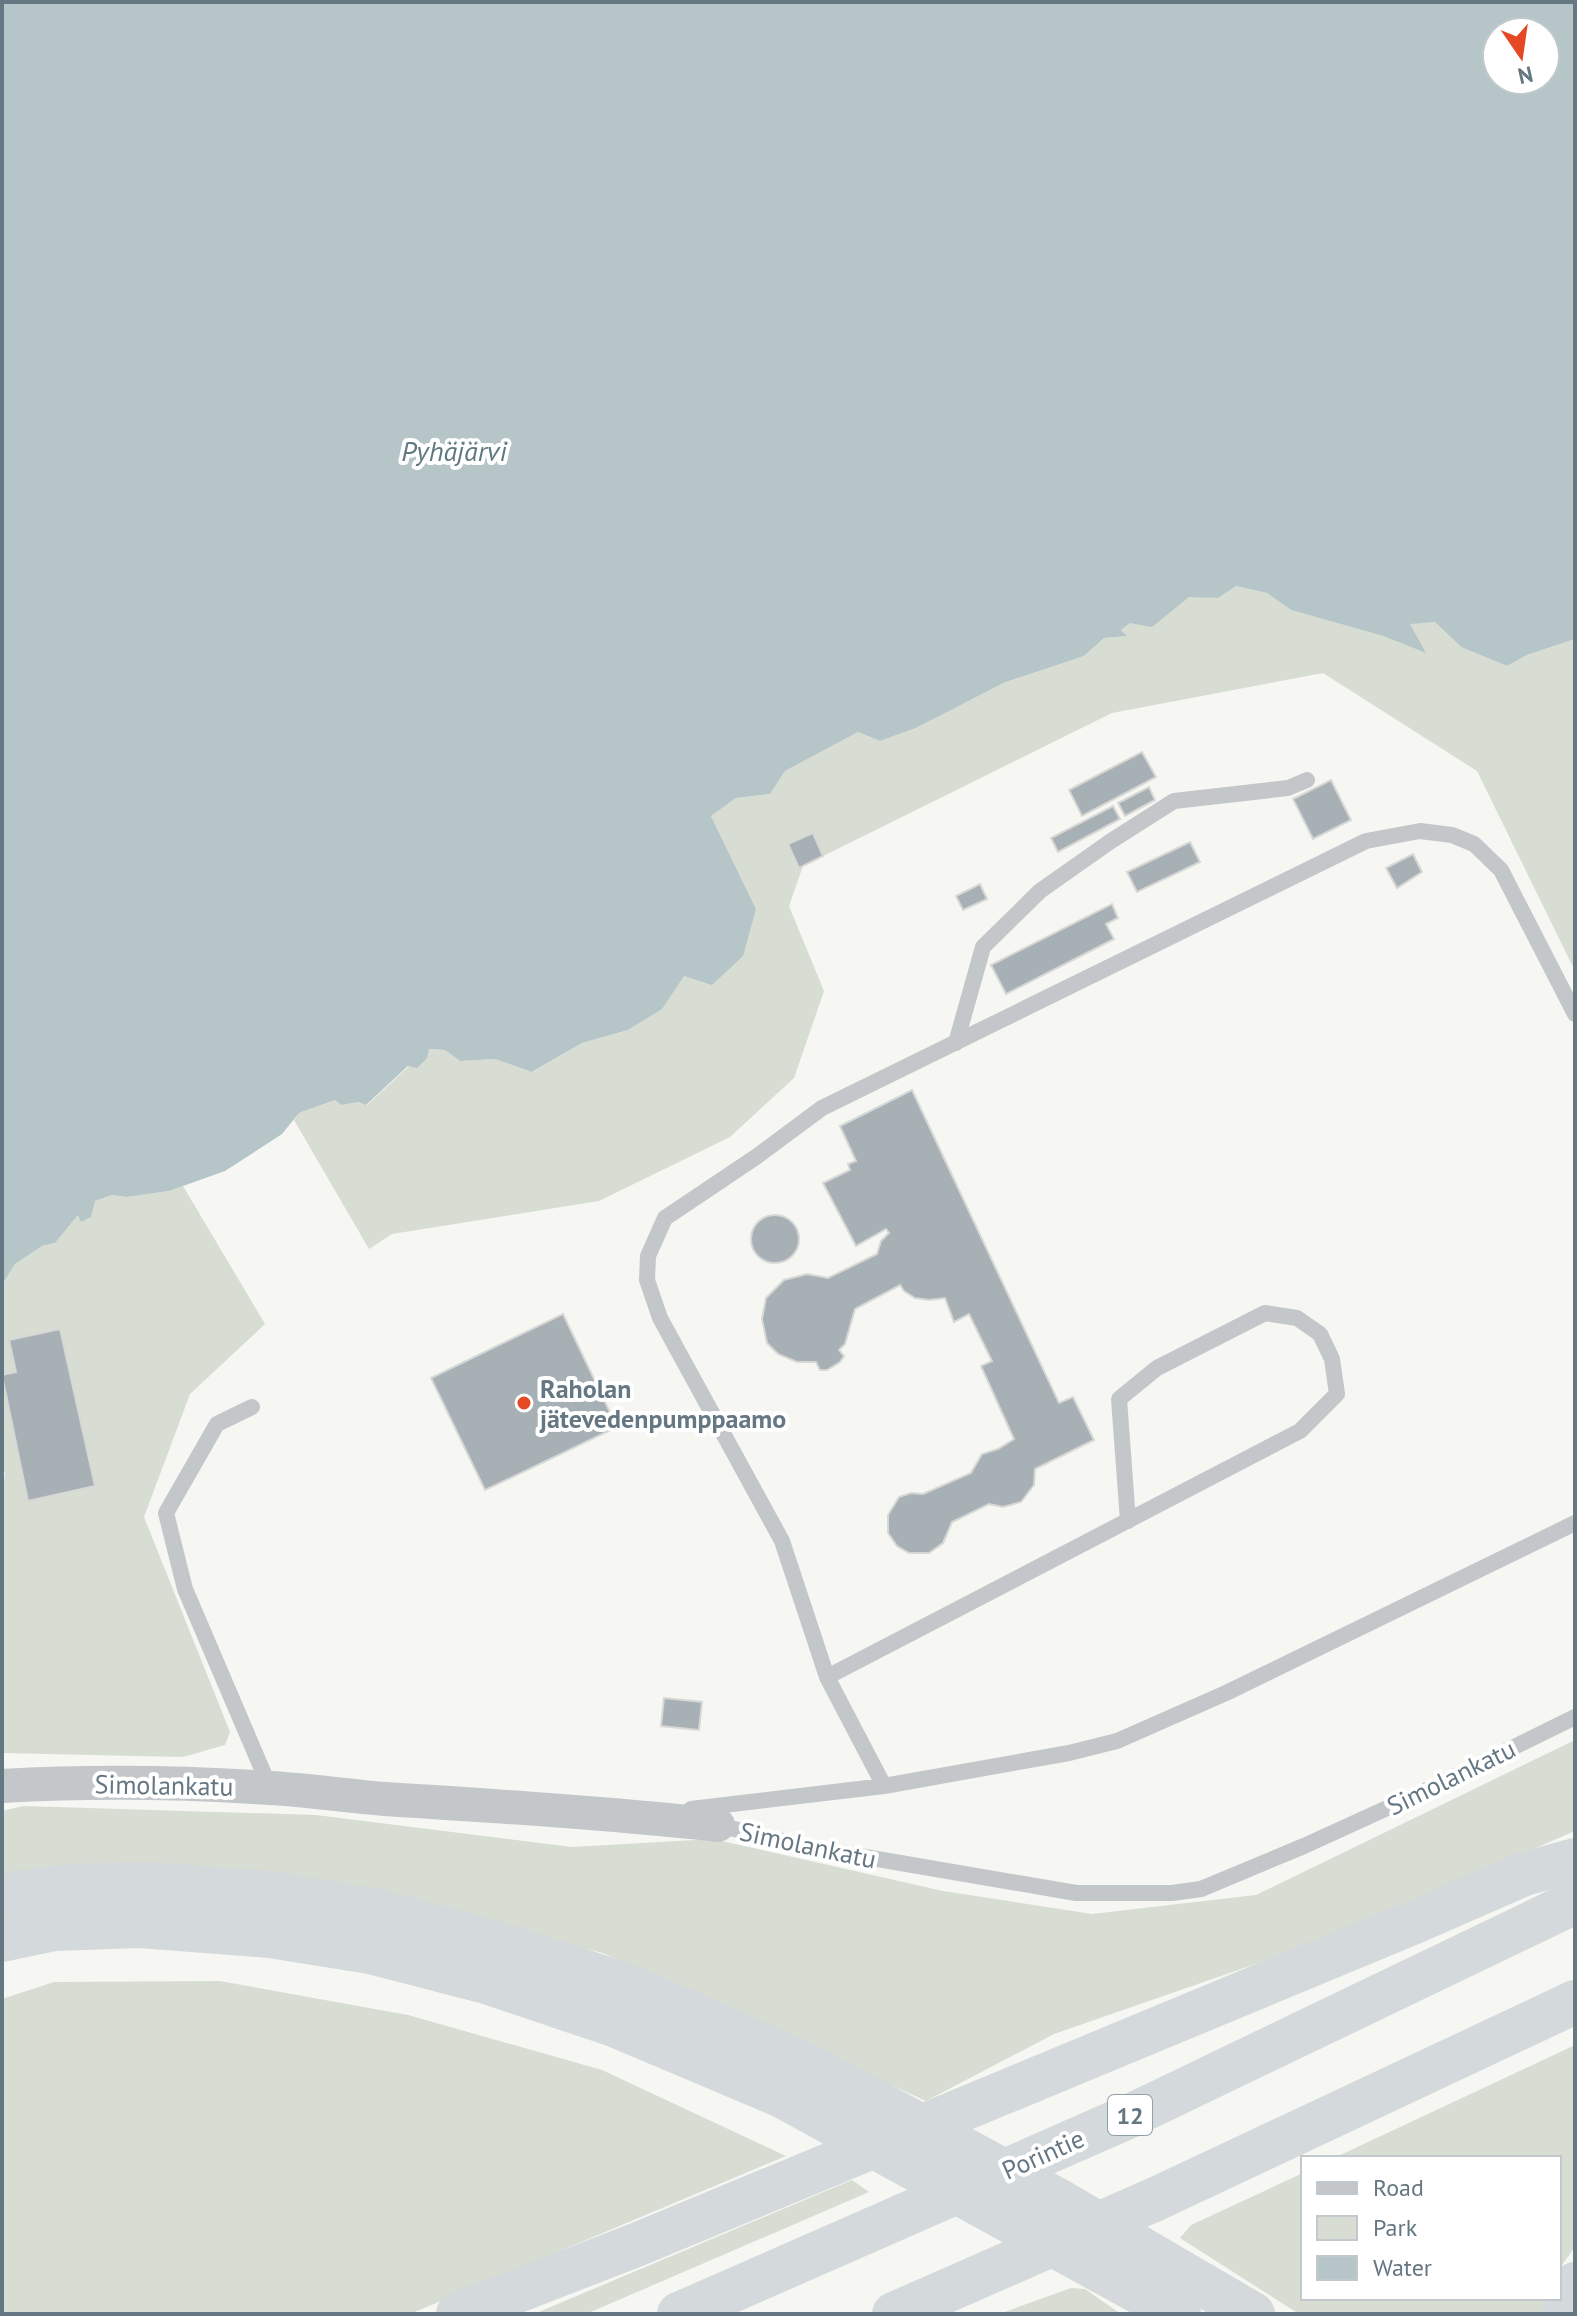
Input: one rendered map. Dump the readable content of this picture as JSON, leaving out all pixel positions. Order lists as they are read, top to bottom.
{
  "streets": {
    "highway": ["12", "Porintie"],
    "street": ["Simolankatu"]
  },
  "water": ["Pyhäjärvi"],
  "places": ["Raholan jätevedenpumppaamo"],
  "legend": ["Road", "Park", "Water"],
  "north": "bottom"
}
